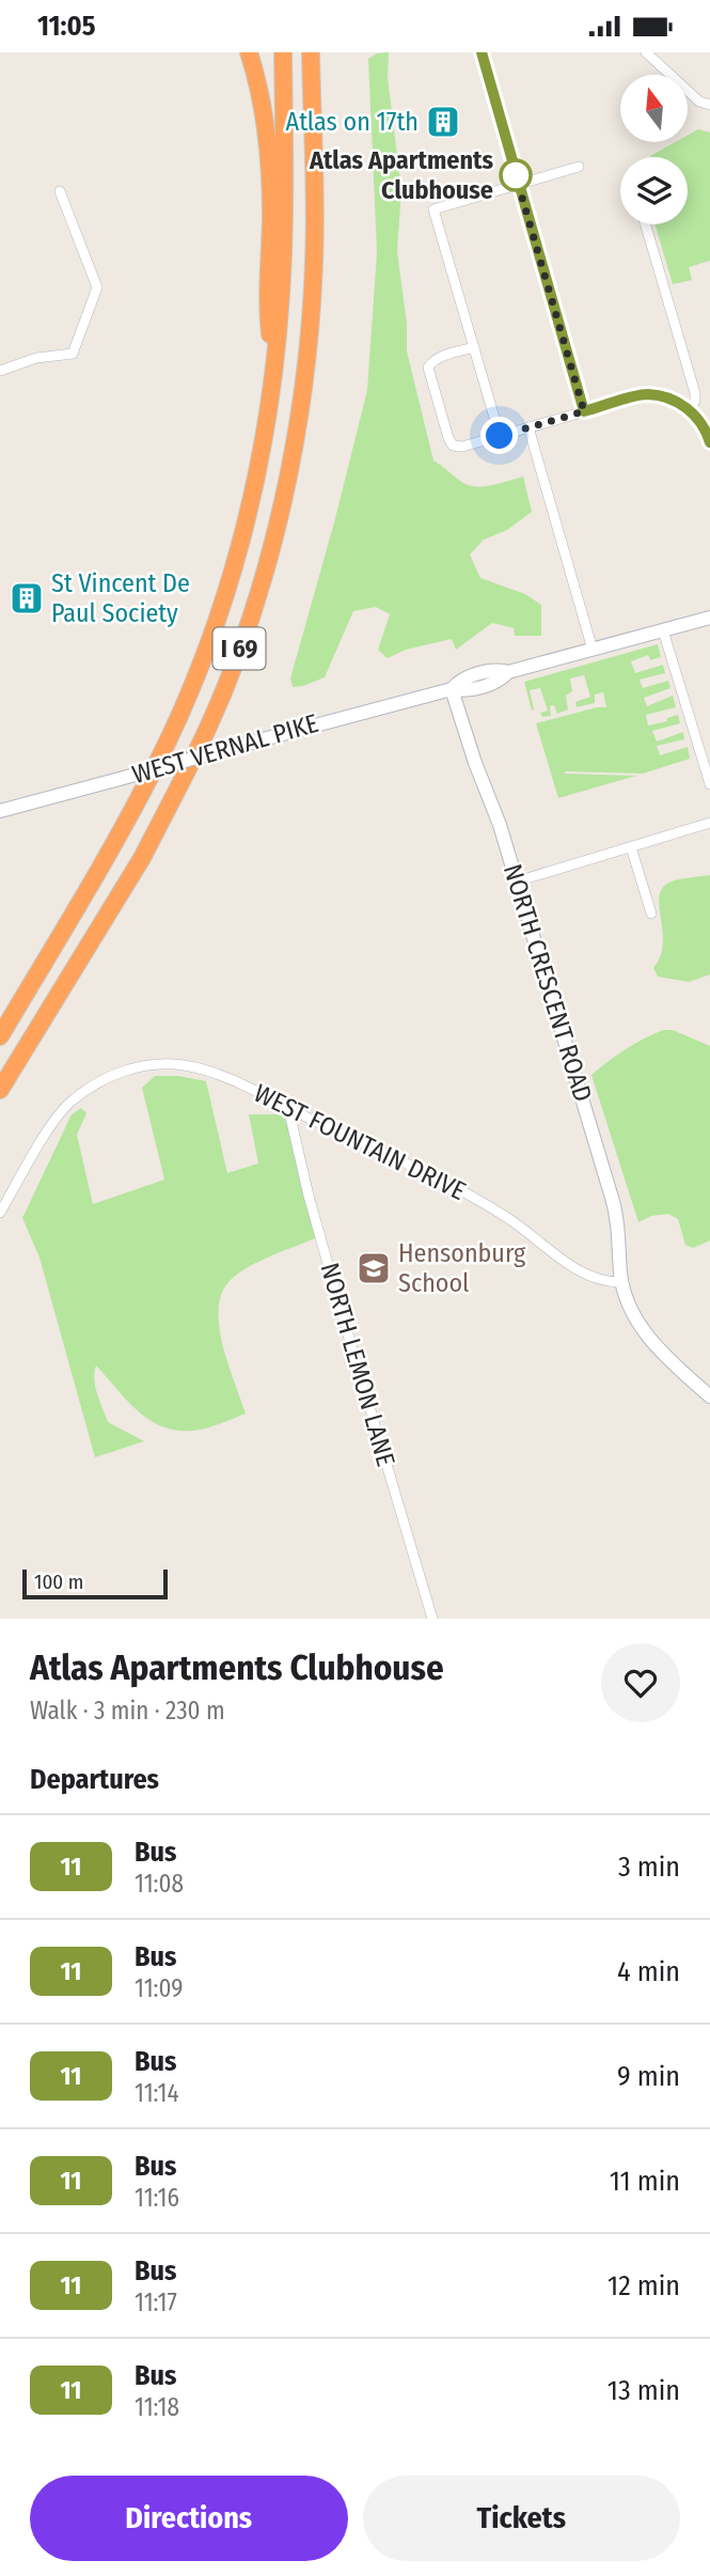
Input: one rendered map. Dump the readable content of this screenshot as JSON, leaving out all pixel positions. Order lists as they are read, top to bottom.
{
  "streets": {
    "highway": ["I 69"],
    "street": [
      "WEST VERNAL PIKE",
      "NORTH CRESCENT ROAD",
      "WEST FOUNTAIN DRIVE",
      "NORTH LEMON LANE"
    ]
  },
  "crossings": [
    ["WEST VERNAL PIKE", "NORTH CRESCENT ROAD"],
    ["NORTH CRESCENT ROAD", "WEST FOUNTAIN DRIVE"],
    ["WEST FOUNTAIN DRIVE", "NORTH LEMON LANE"]
  ],
  "places": {
    "building": ["Atlas on 17th", "St Vincent De Paul Society"],
    "other": ["Atlas Apartments Clubhouse"],
    "school or university": ["Hensonburg School"]
  },
  "lines": ["bus line 11"],
  "scale_bar": "100 m",
  "north": "top",
  "page": {
    "status": "11:05",
    "scale": "100 m",
    "heading": [
      ["Atlas Apartments Clubhouse", "Walk · 3 min · 230 m"],
      "Departures"
    ],
    "list": [
      {
        "mark": "11",
        "name": "Bus",
        "note": "11:08",
        "value": "3 min"
      },
      {
        "mark": "11",
        "name": "Bus",
        "note": "11:09",
        "value": "4 min"
      },
      {
        "mark": "11",
        "name": "Bus",
        "note": "11:14",
        "value": "9 min"
      },
      {
        "mark": "11",
        "name": "Bus",
        "note": "11:16",
        "value": "11 min"
      },
      {
        "mark": "11",
        "name": "Bus",
        "note": "11:17",
        "value": "12 min"
      },
      {
        "mark": "11",
        "name": "Bus",
        "note": "11:18",
        "value": "13 min"
      }
    ],
    "buttons": ["Directions", "Tickets"]
  }
}
